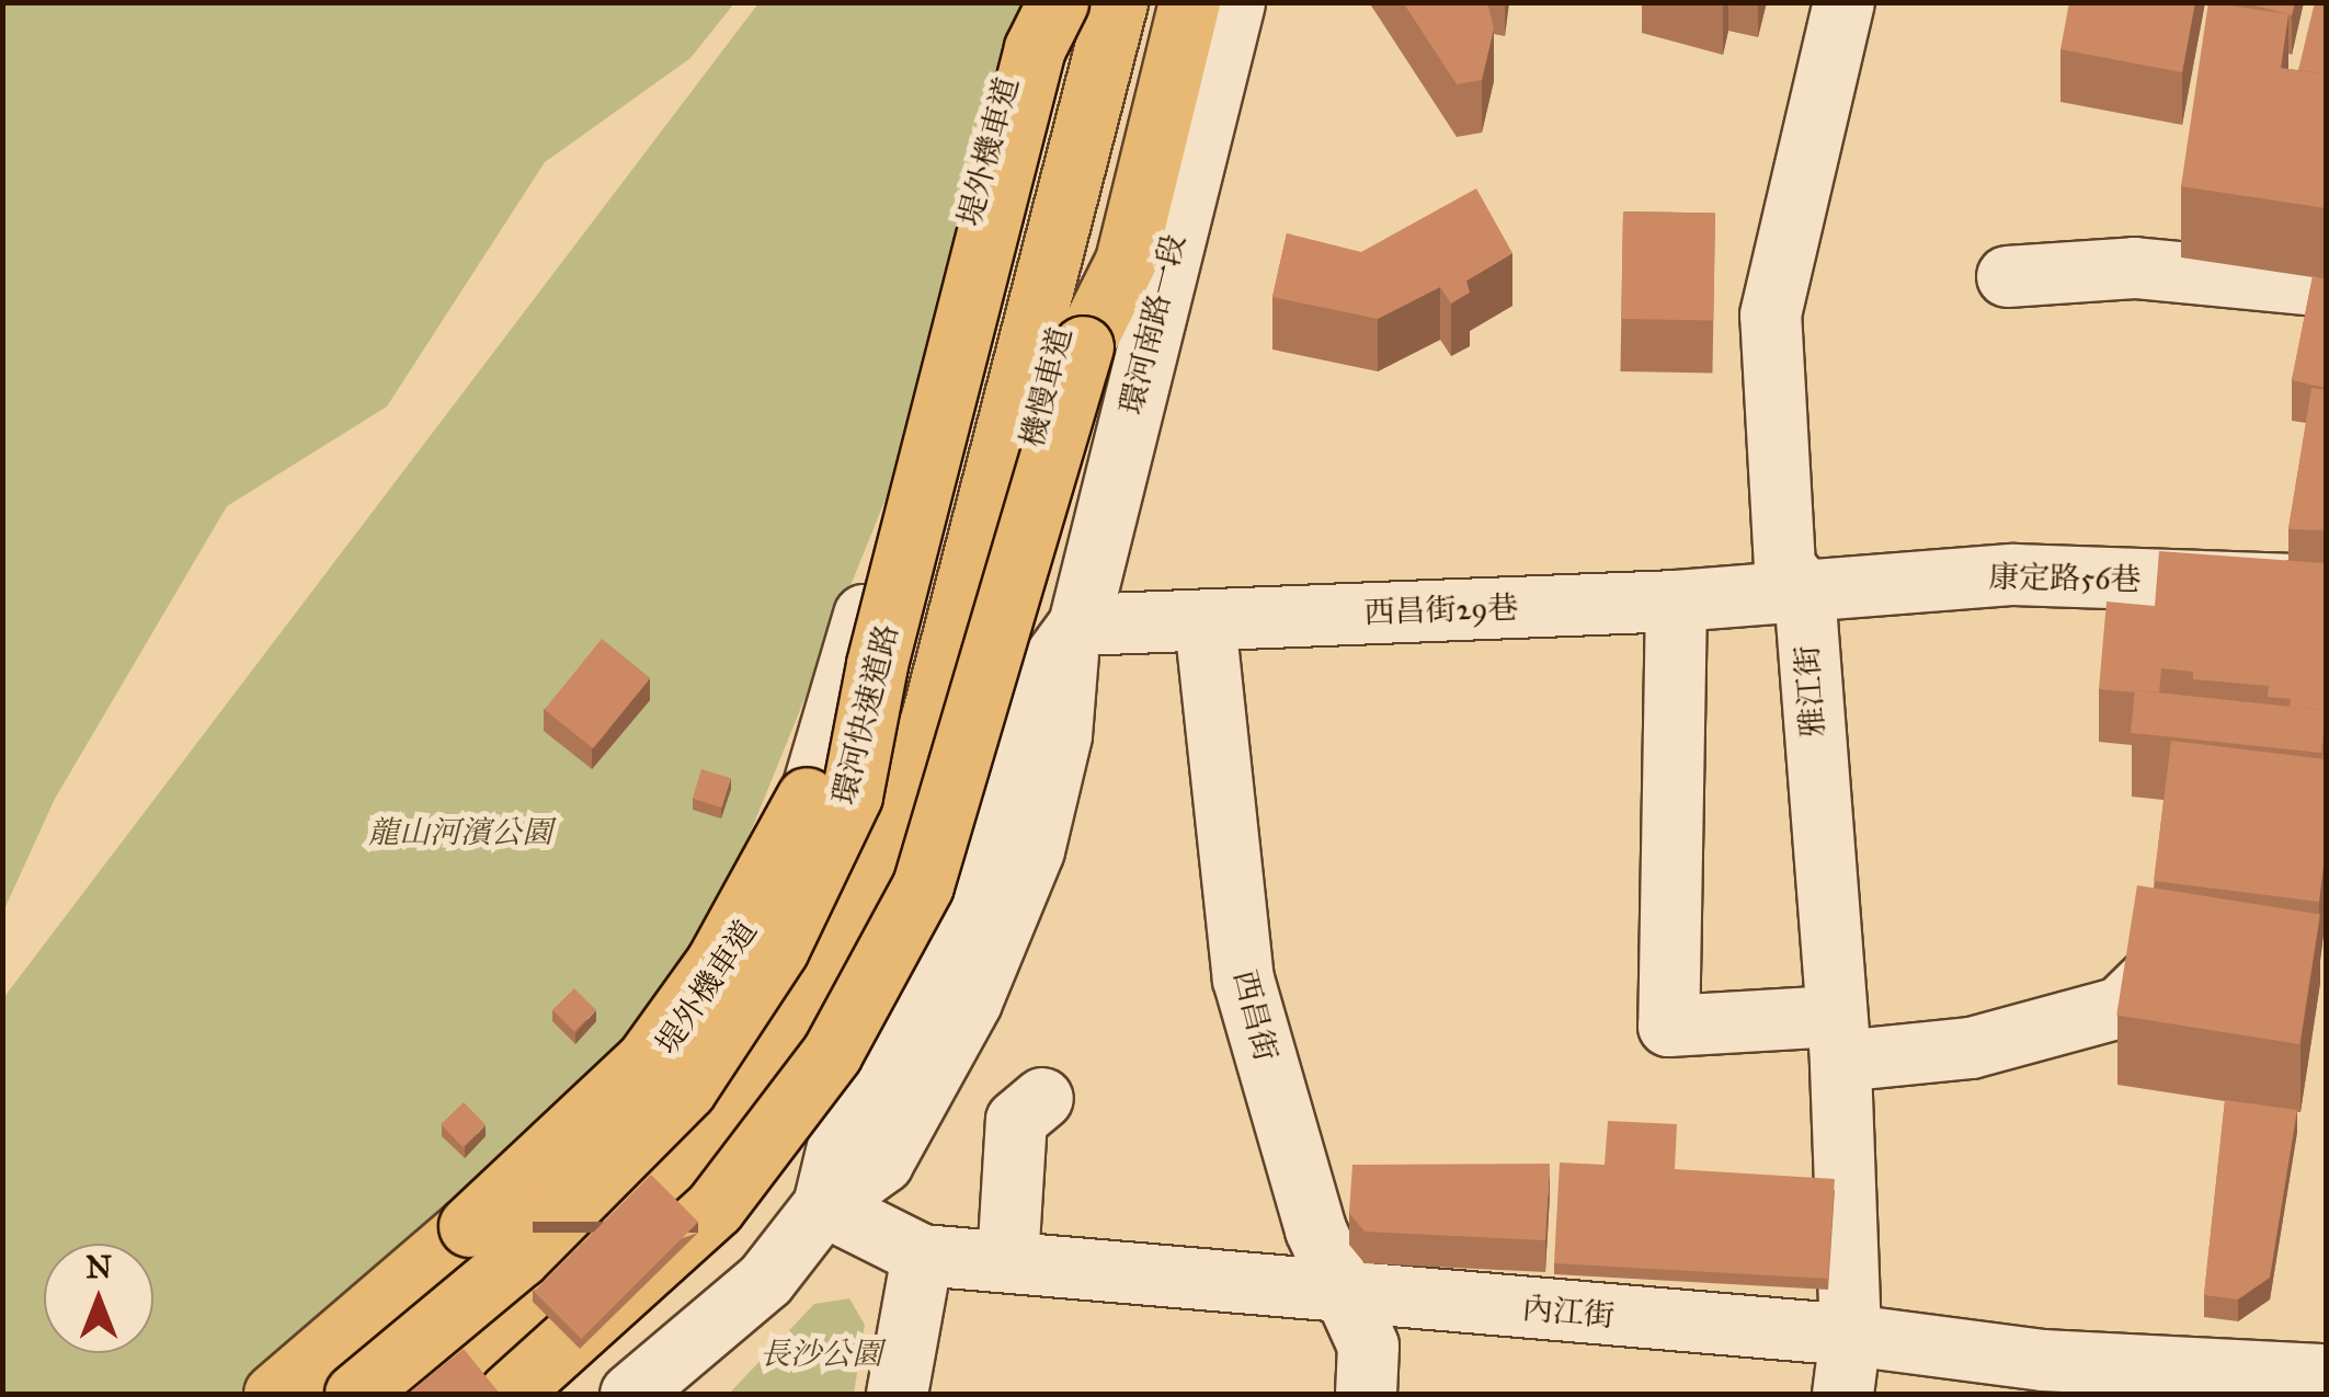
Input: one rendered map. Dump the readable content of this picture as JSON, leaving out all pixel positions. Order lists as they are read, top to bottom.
{
  "streets": {
    "highway": ["環河快速道路"],
    "street": [
      "堤外機車道",
      "環河南路一段",
      "機慢車道",
      "康定路56巷",
      "西昌街29巷",
      "雅江街",
      "西昌街",
      "內江街"
    ]
  },
  "crossings": [
    ["堤外機車道", "環河快速道路"],
    ["環河南路一段", "機慢車道"],
    ["環河南路一段", "西昌街29巷"],
    ["環河南路一段", "內江街"],
    ["康定路56巷", "西昌街29巷"],
    ["康定路56巷", "雅江街"],
    ["西昌街29巷", "雅江街"],
    ["西昌街29巷", "西昌街"],
    ["雅江街", "內江街"],
    ["西昌街", "內江街"]
  ],
  "parks": ["龍山河濱公園", "長沙公園"],
  "north": "top"
}
